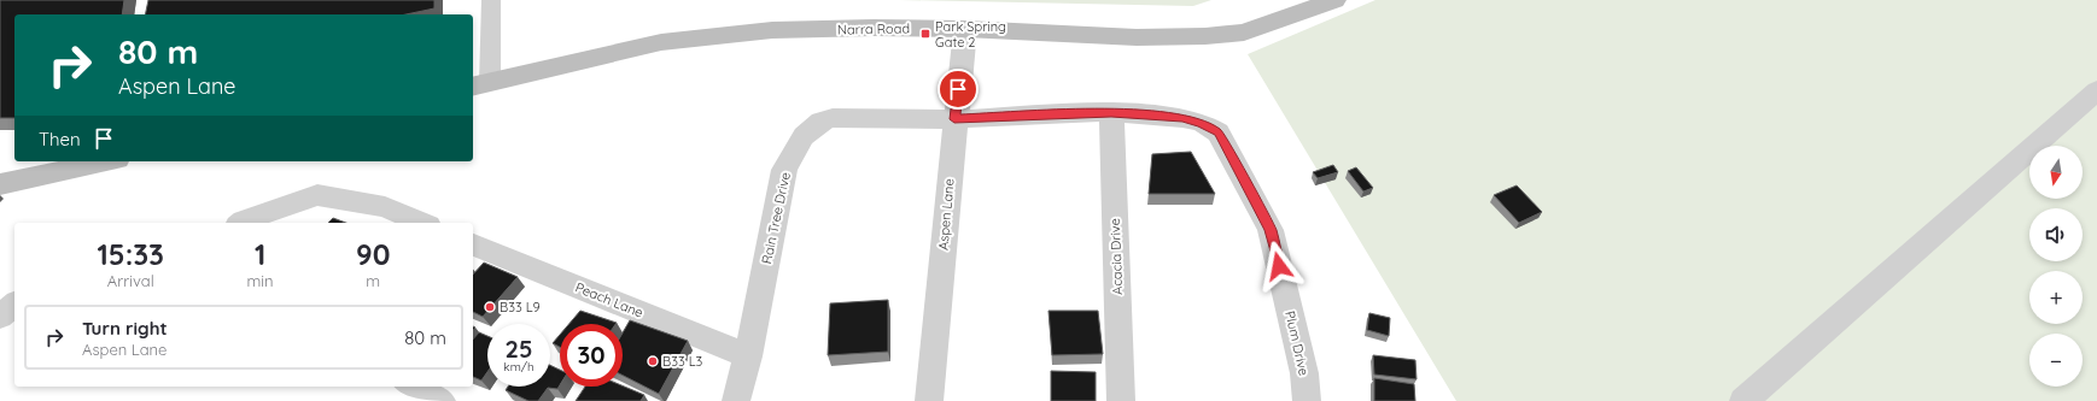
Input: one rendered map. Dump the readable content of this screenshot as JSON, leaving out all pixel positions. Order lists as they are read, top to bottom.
{
  "streets": {
    "street": [
      "Narra Road",
      "Aspen Lane",
      "Rain Tree Drive",
      "Acacia Drive",
      "Peach Lane",
      "Plum Drive"
    ]
  },
  "crossings": [
    ["Narra Road", "Aspen Lane"],
    ["Aspen Lane", "Rain Tree Drive"],
    ["Aspen Lane", "Plum Drive"],
    ["Rain Tree Drive", "Peach Lane"],
    ["Rain Tree Drive", "Plum Drive"],
    ["Acacia Drive", "Plum Drive"]
  ],
  "places": {
    "transit": ["Park Spring Gate 2"],
    "other": ["B33 L9", "B33 L3"]
  },
  "north": "bottom",
  "page": {
    "turn": ["80 m", "Aspen Lane"],
    "then": "Then",
    "map_buttons": ["+", "−"],
    "eta": [
      "15:33",
      "Arrival",
      "1",
      "min",
      "90",
      "m"
    ],
    "list": [
      {
        "name": "Turn right",
        "note": "Aspen Lane",
        "value": "80 m"
      }
    ],
    "speed": "25 km/h",
    "limit": "30"
  }
}
